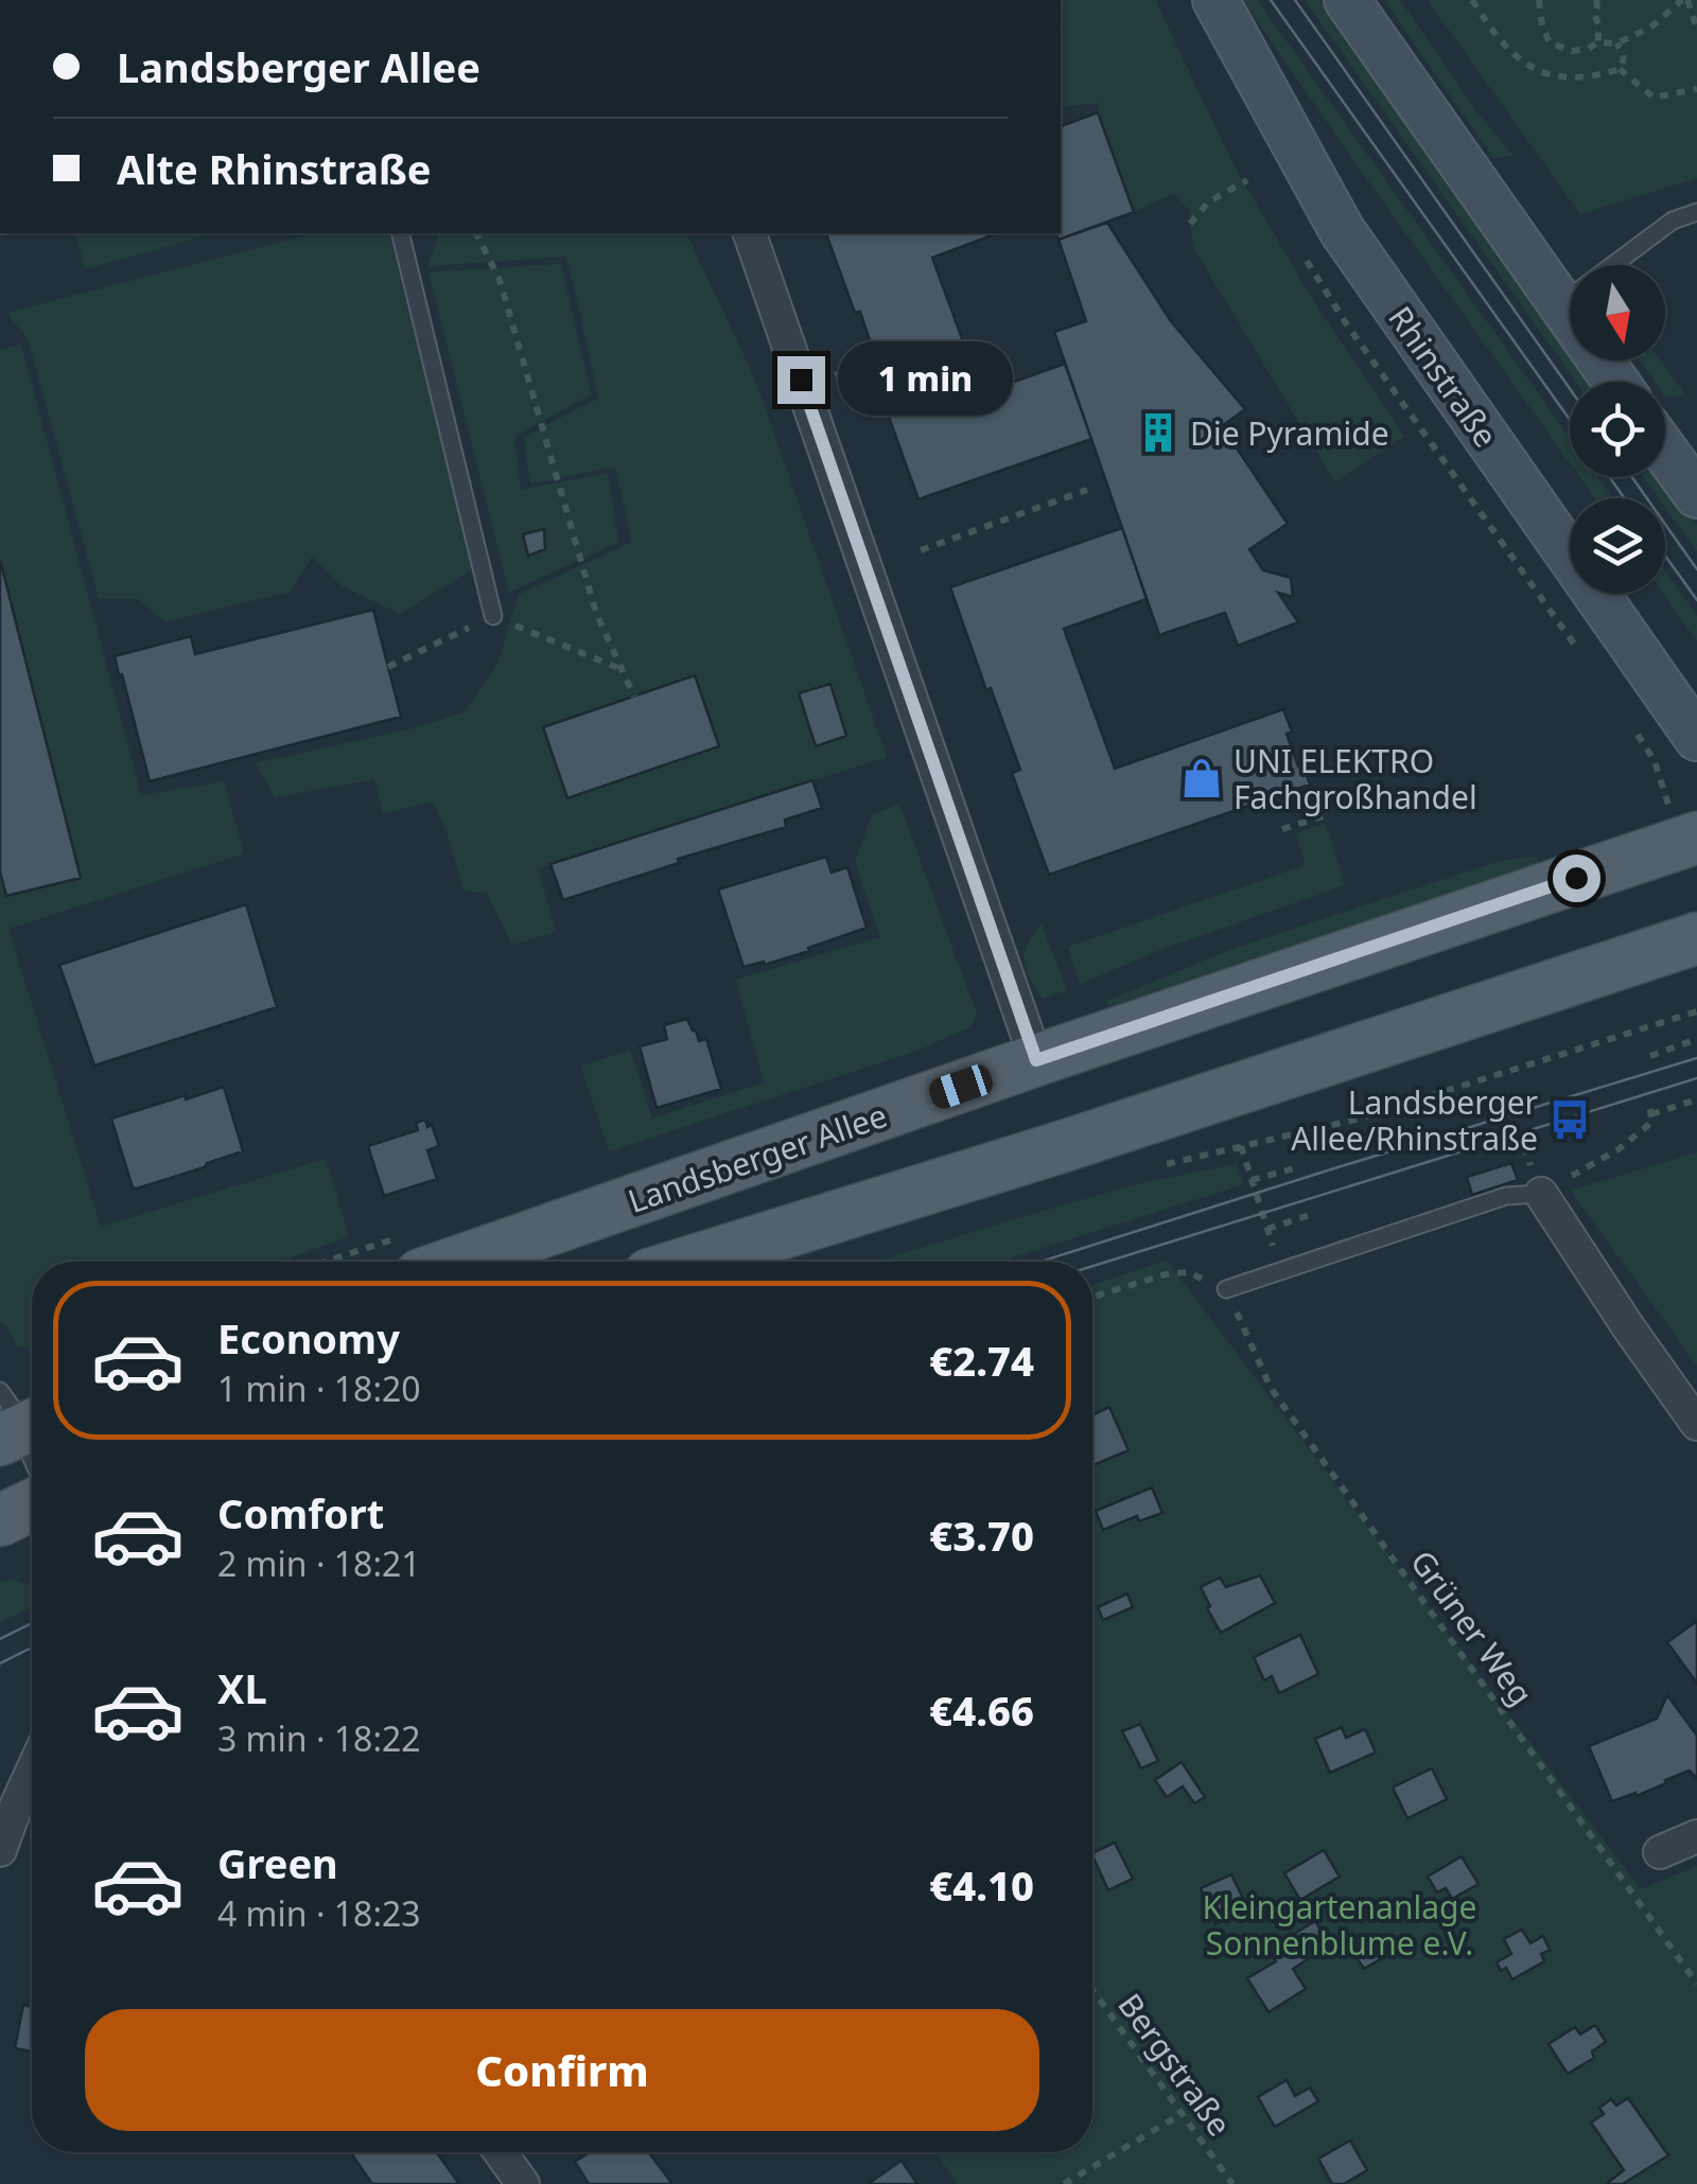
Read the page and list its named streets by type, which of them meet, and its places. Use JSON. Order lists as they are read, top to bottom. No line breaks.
{"streets":{"main road":["Rhinstraße","Landsberger Allee"],"path":["Grüner Weg","Bergstraße"]},"parks":["Kleingartenanlage Sonnenblume e.V."],"places":{"building":["Die Pyramide"],"shop":["UNI ELEKTRO Fachgroßhandel"],"bus stop":["Landsberger Allee/Rhinstraße"]},"north":"bottom","page":{"banner":["Landsberger Allee","Alte Rhinstraße"],"bubble":"1 min","list":[{"name":"Economy","note":"1 min · 18:20","value":"€2.74"},{"name":"Comfort","note":"2 min · 18:21","value":"€3.70"},{"name":"XL","note":"3 min · 18:22","value":"€4.66"},{"name":"Green","note":"4 min · 18:23","value":"€4.10"}],"buttons":"Confirm"}}
